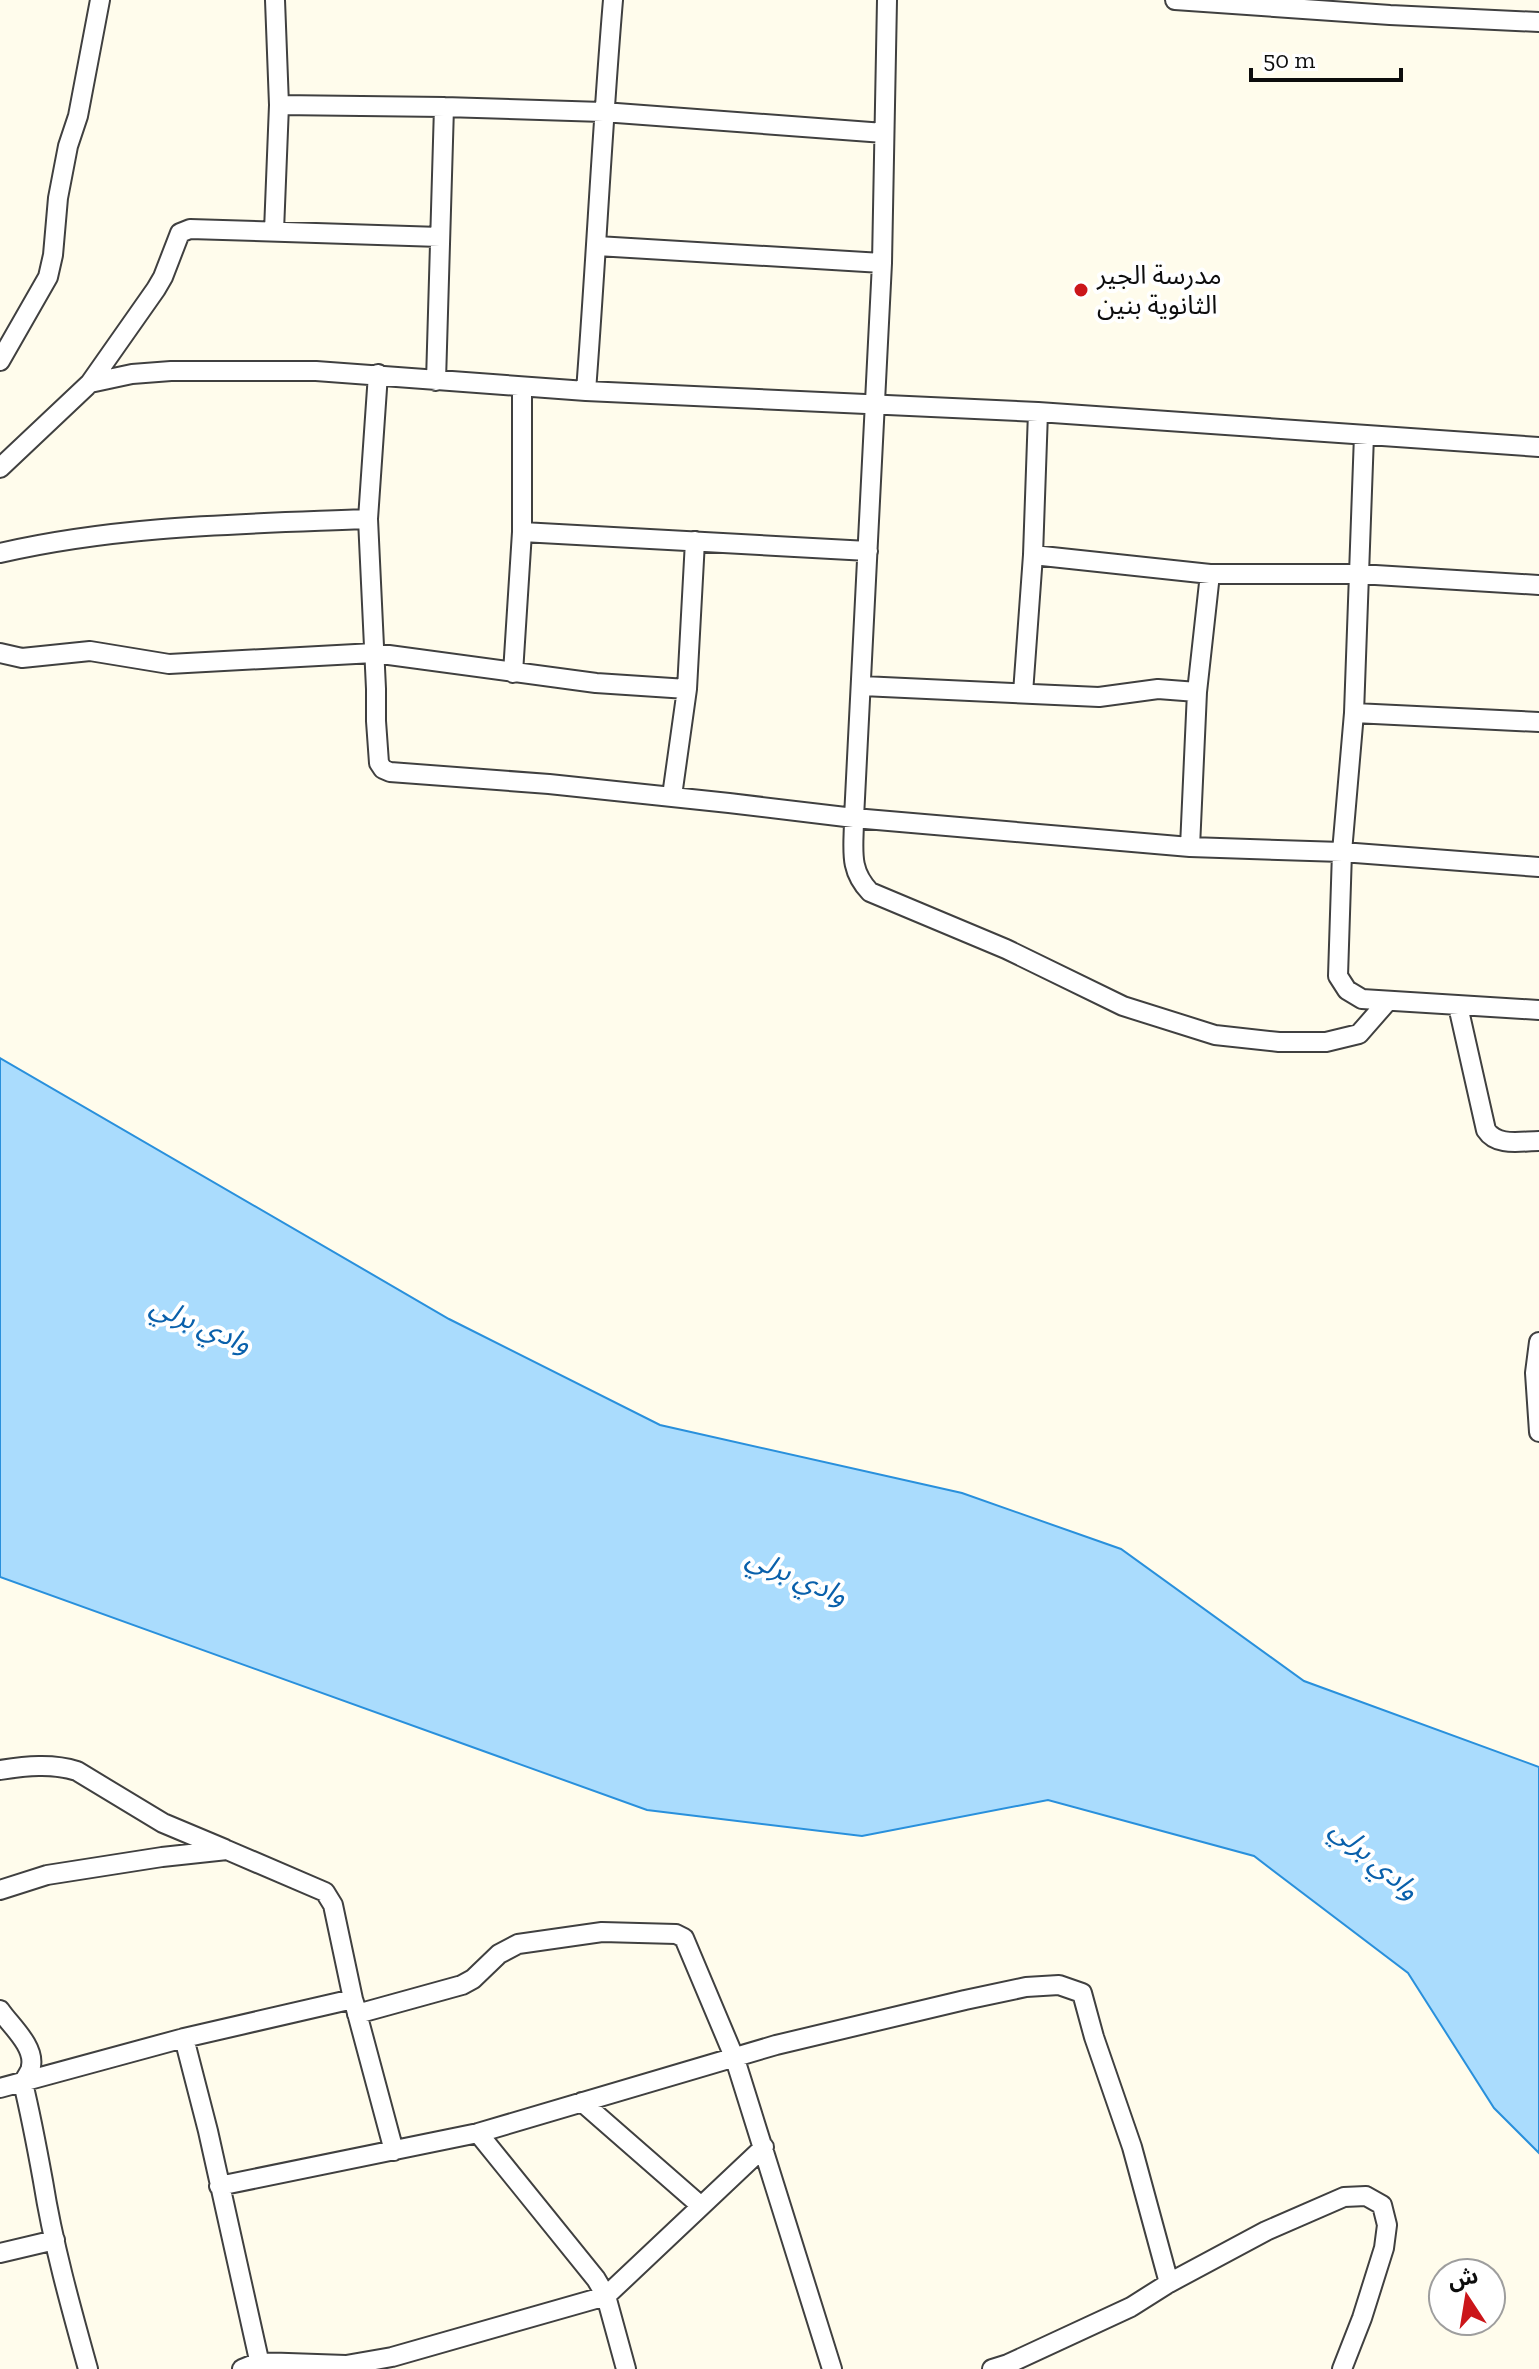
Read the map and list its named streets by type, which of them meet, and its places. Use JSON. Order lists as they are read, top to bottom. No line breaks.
{"water":["وادي برلي"],"places":["مدرسة الجير الثانوية بنين"],"scale_bar":"50 m","north":"top"}
